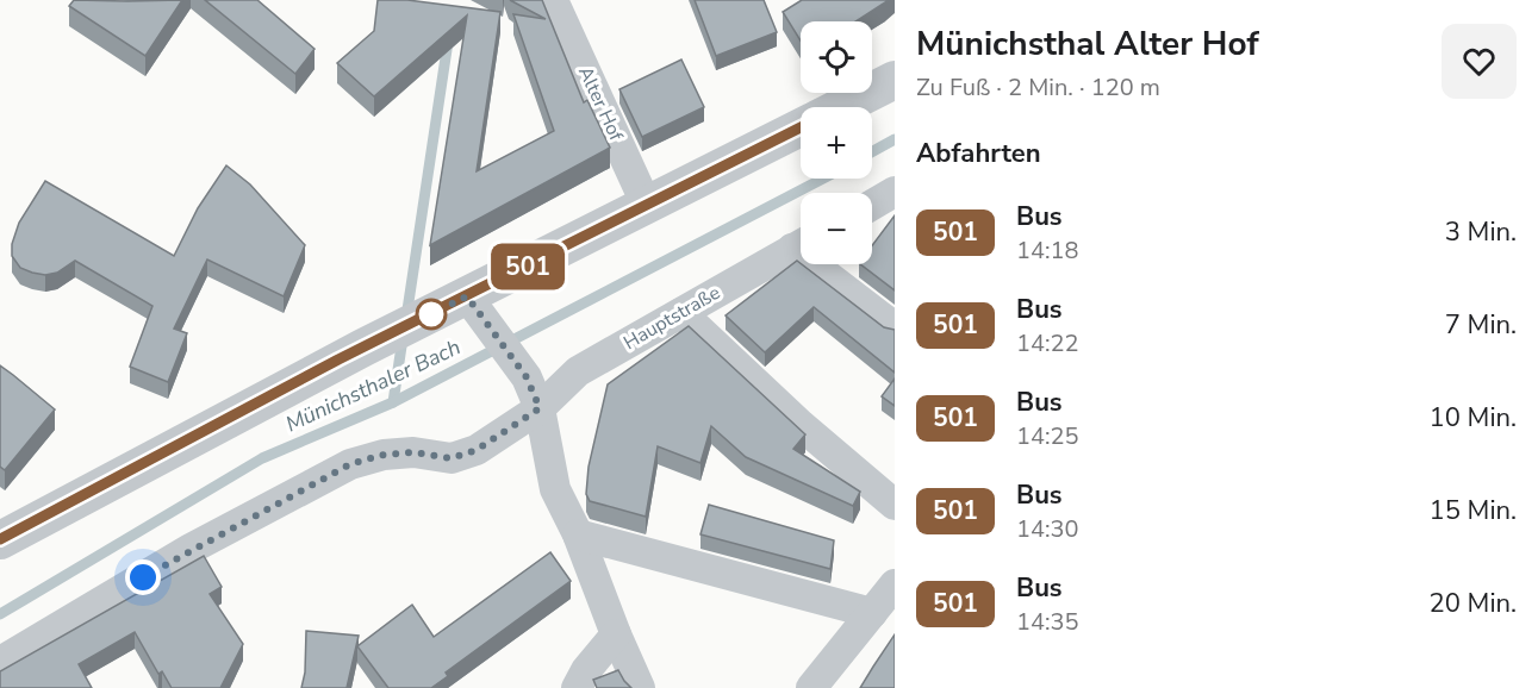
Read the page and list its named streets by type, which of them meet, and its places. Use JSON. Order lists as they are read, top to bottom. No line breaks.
{"streets":{"street":["Alter Hof","Hauptstraße"]},"water":["Münichsthaler Bach"],"lines":["bus line 501"],"page":{"on_map":"501","heading":[["Münichsthal Alter Hof","Zu Fuß · 2 Min. · 120 m"],"Abfahrten"],"map_buttons":["+","−"],"list":[{"mark":"501","name":"Bus","note":"14:18","value":"3 Min."},{"mark":"501","name":"Bus","note":"14:22","value":"7 Min."},{"mark":"501","name":"Bus","note":"14:25","value":"10 Min."},{"mark":"501","name":"Bus","note":"14:30","value":"15 Min."},{"mark":"501","name":"Bus","note":"14:35","value":"20 Min."}]}}
